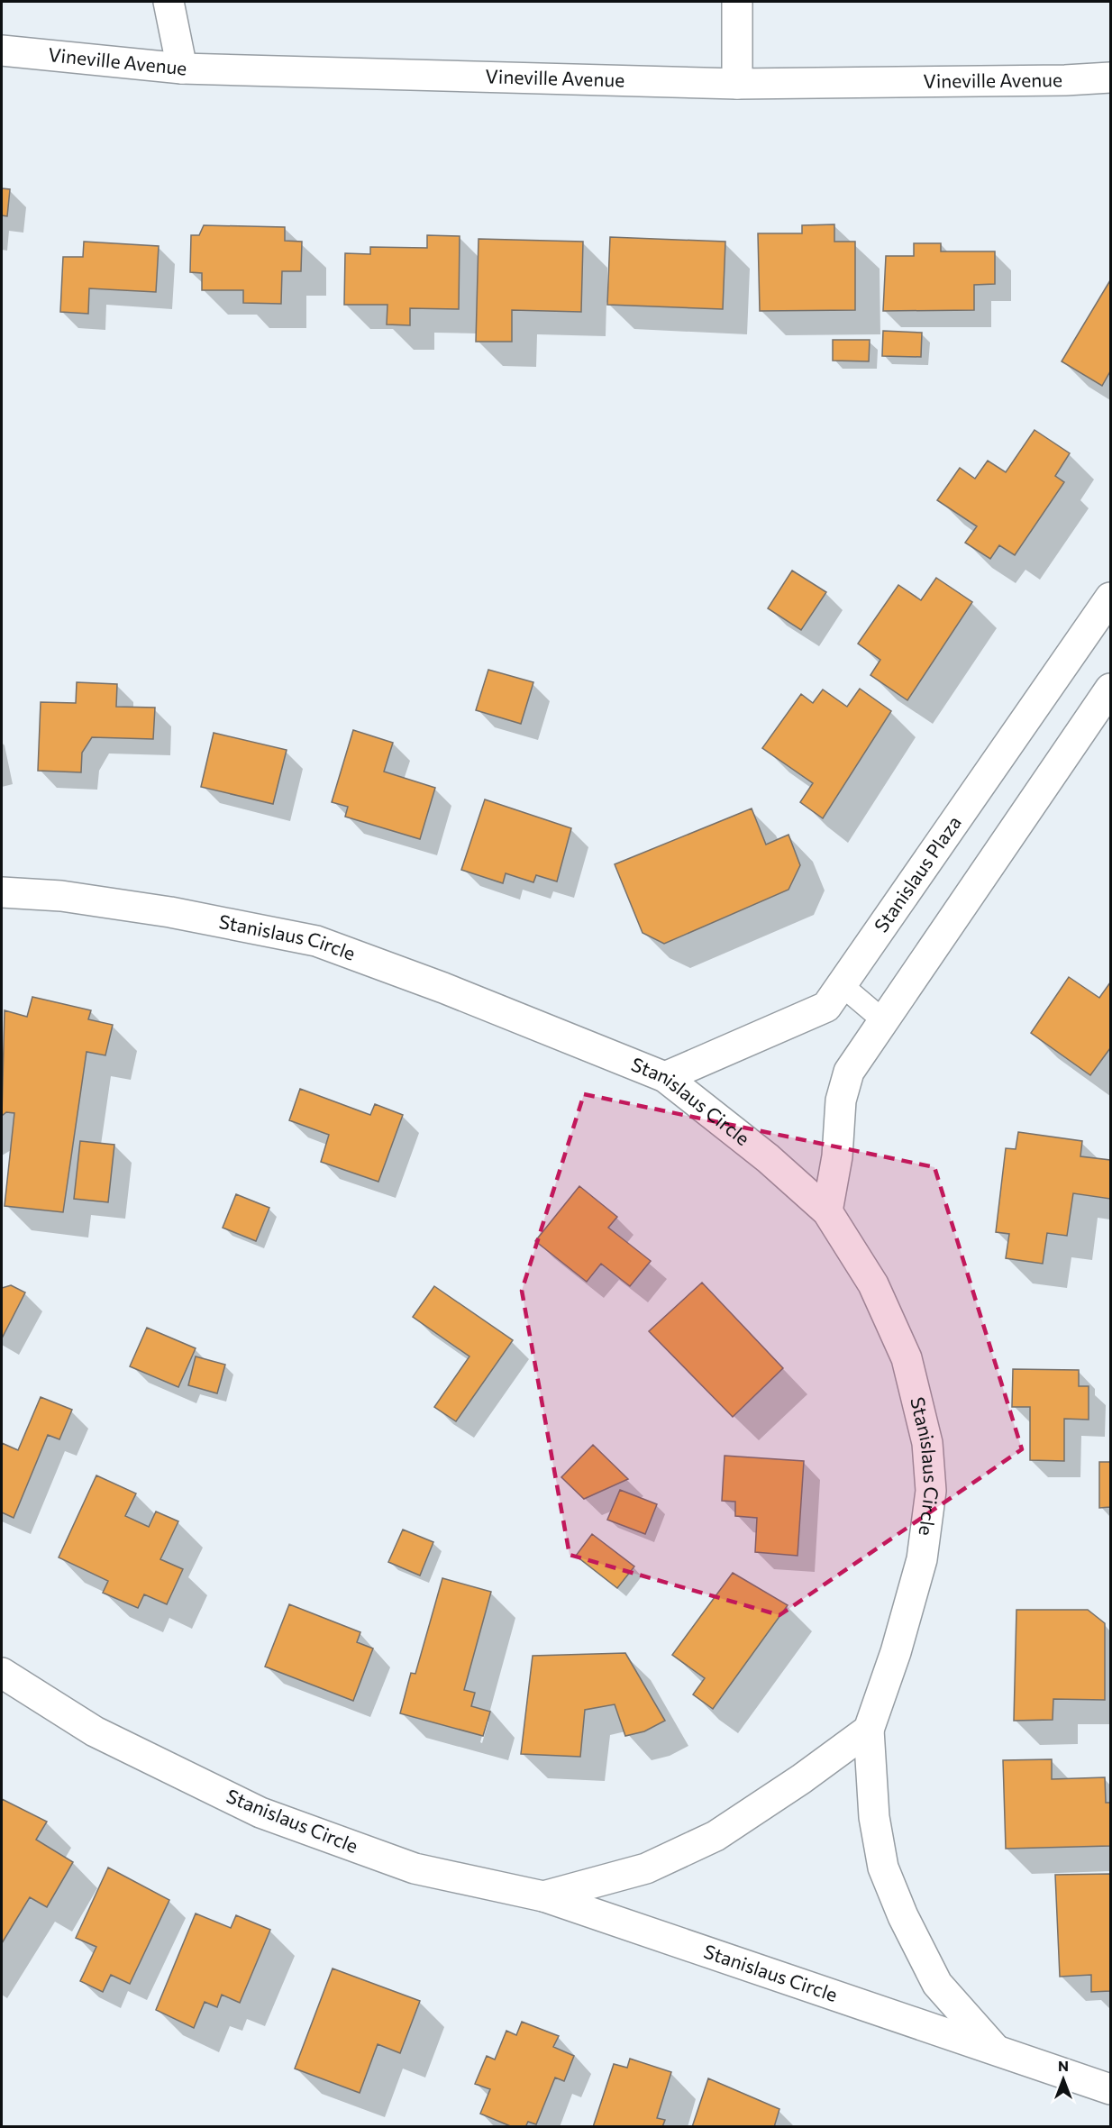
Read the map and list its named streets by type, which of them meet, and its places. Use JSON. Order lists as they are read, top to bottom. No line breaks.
{"streets":{"street":["Vineville Avenue","Stanislaus Plaza","Stanislaus Circle"]},"crossings":[["Stanislaus Plaza","Stanislaus Circle"]],"north":"top"}
